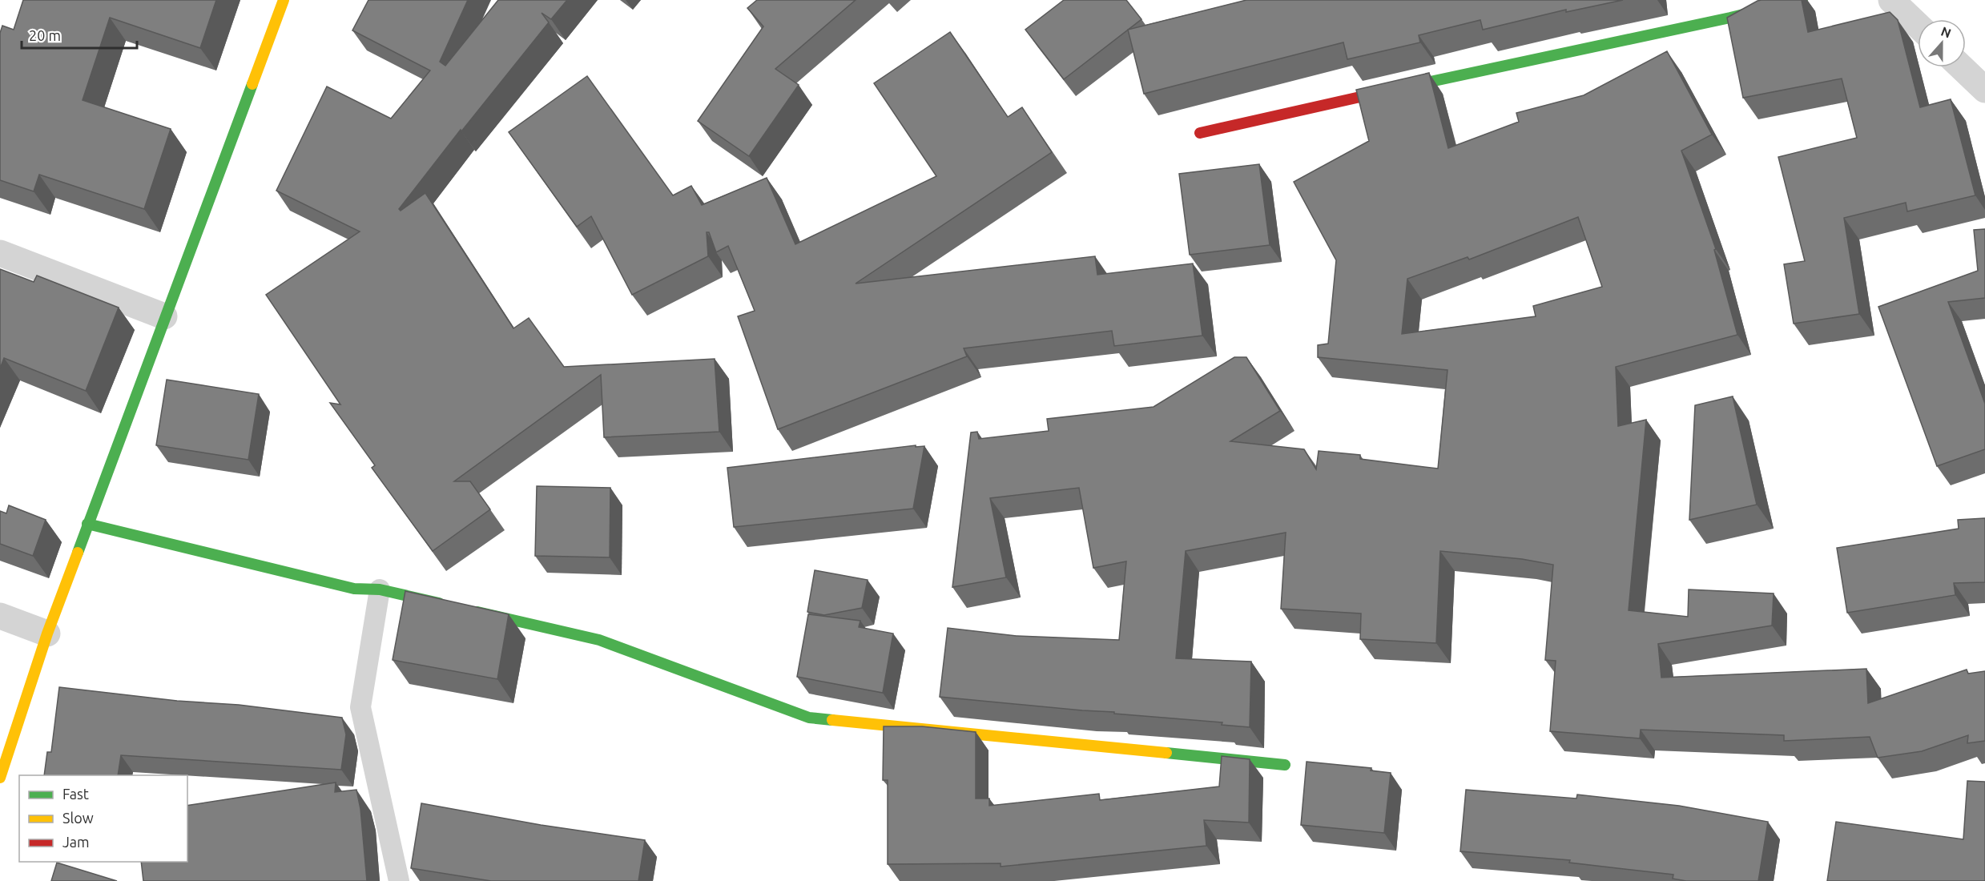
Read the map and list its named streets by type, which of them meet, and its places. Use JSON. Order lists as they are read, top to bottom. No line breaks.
{"legend":["Fast","Slow","Jam"],"scale_bar":"20 m","north":"top"}
